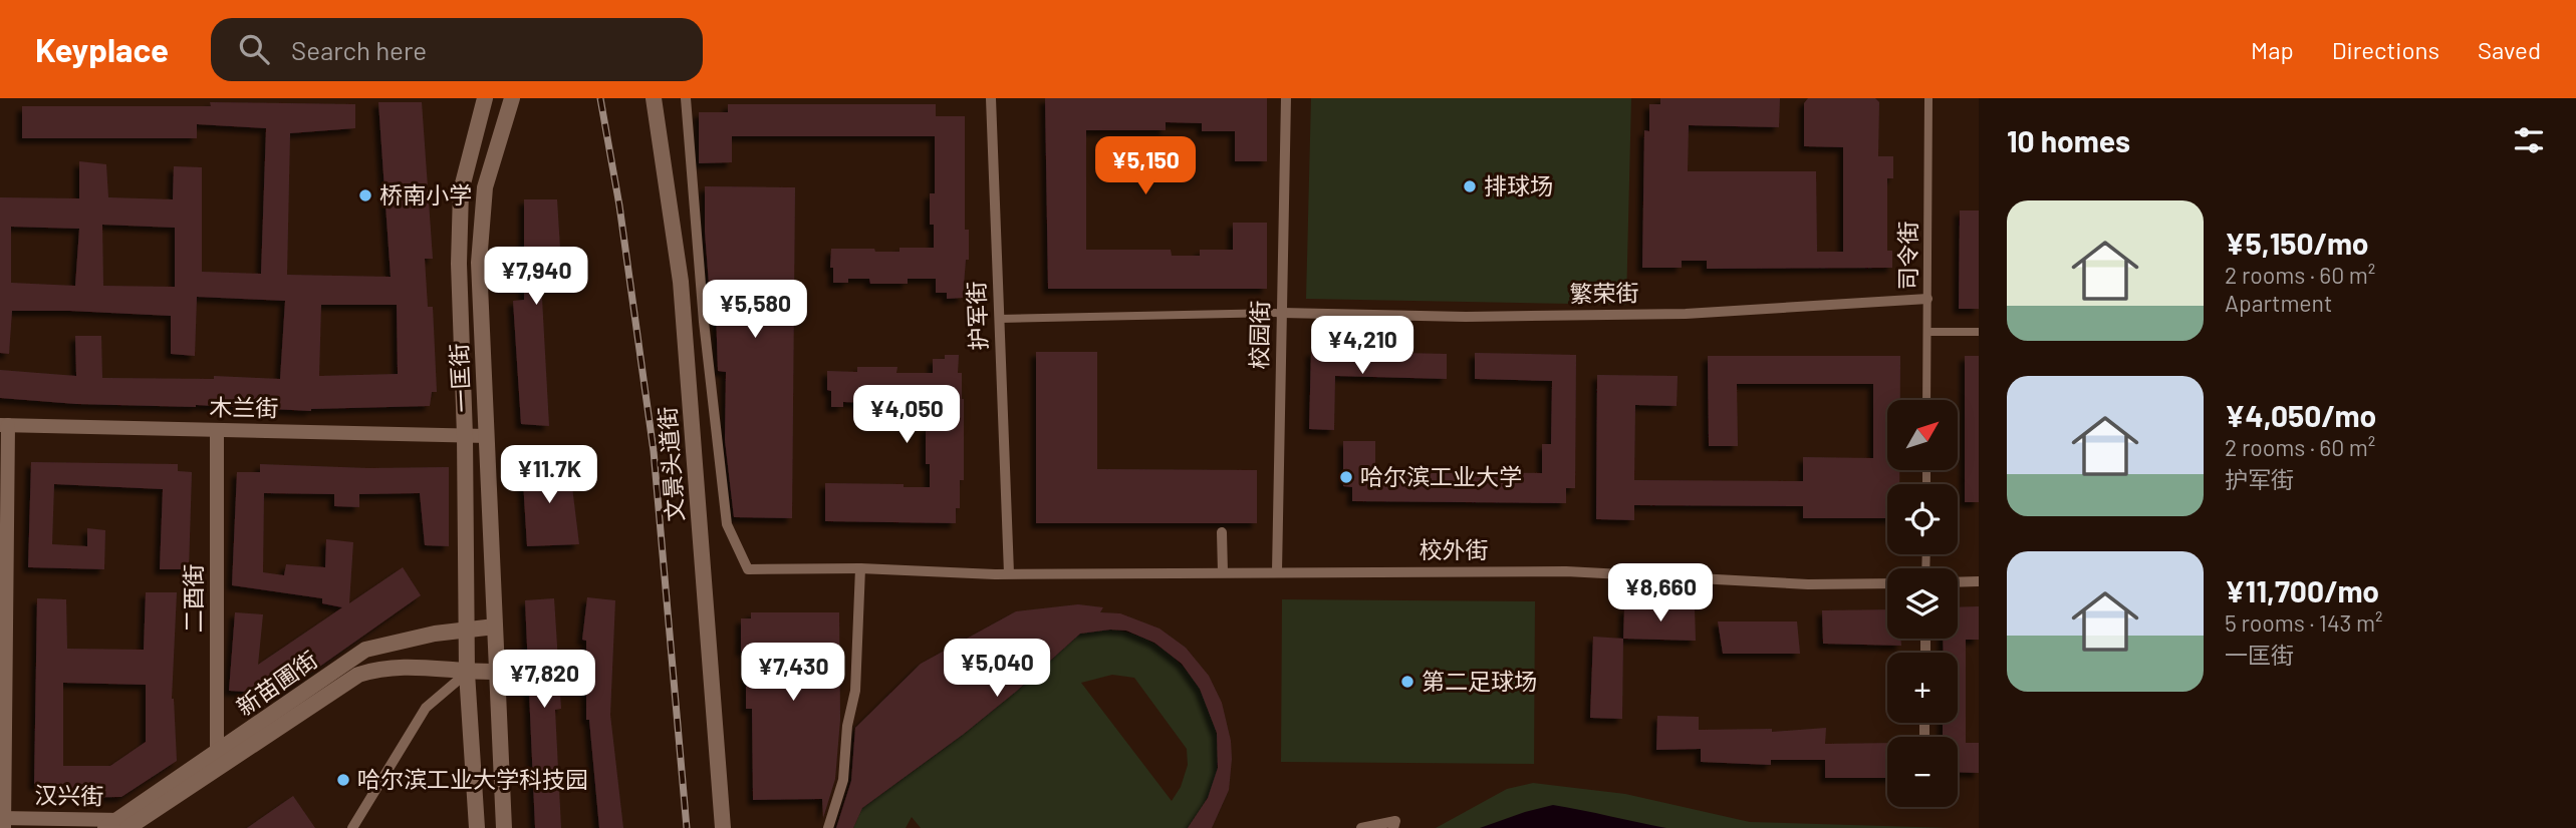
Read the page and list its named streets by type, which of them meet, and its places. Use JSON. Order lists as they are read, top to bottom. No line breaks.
{"streets":{"main road":["一匡街","文景头道街","新苗圃街"],"street":["司令街","繁荣街","护军街","校园街","木兰街","校外街","二酉街","汉兴街"]},"crossings":[["司令街","繁荣街"],["繁荣街","校园街"],["护军街","校外街"],["校园街","校外街"],["一匡街","木兰街"],["一匡街","新苗圃街"],["木兰街","二酉街"],["二酉街","新苗圃街"],["新苗圃街","汉兴街"]],"places":["排球场","桥南小学","哈尔滨工业大学","第二足球场","哈尔滨工业大学科技园"],"north":"top right","page":{"header":"Keyplace","search":"Search here","nav":["Map","Directions","Saved"],"heading":"10 homes","price":["¥5,150","¥7,940","¥5,580","¥4,210","¥4,050","¥11.7K","¥8,660","¥5,040","¥7,430","¥7,820"],"list":[{"name":"¥5,150/mo","note":"2 rooms · 60 m² · Apartment"},{"name":"¥4,050/mo","note":"2 rooms · 60 m² · 护军街"},{"name":"¥11,700/mo","note":"5 rooms · 143 m² · 一匡街"}],"map_buttons":["+","−"]}}
